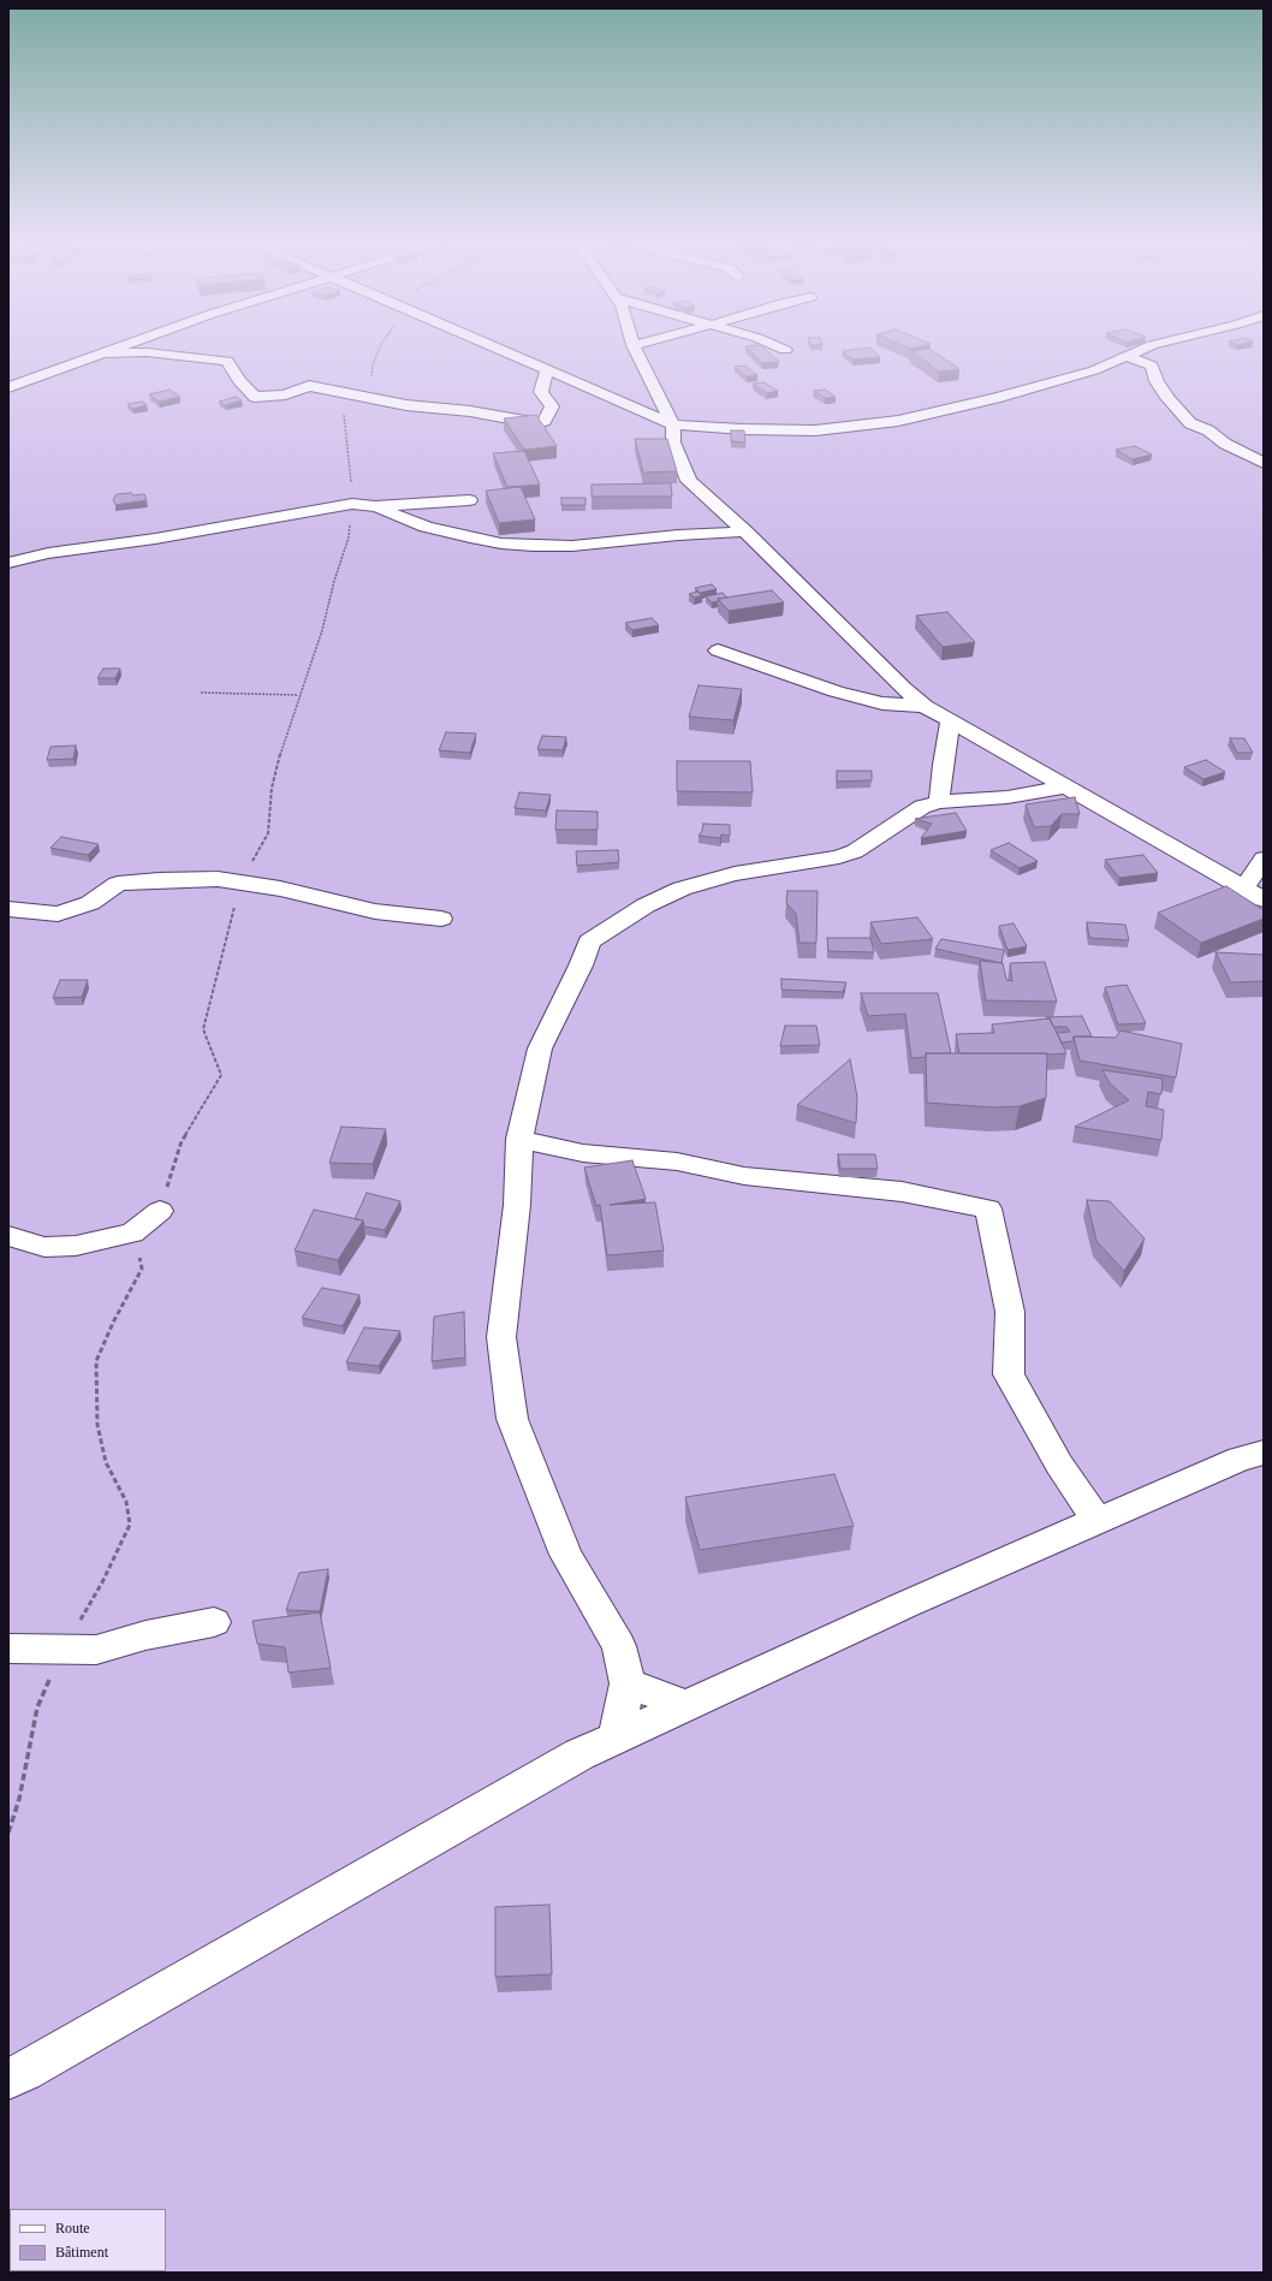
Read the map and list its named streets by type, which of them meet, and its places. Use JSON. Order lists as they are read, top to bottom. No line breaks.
{"legend":["Route","Bâtiment"]}
